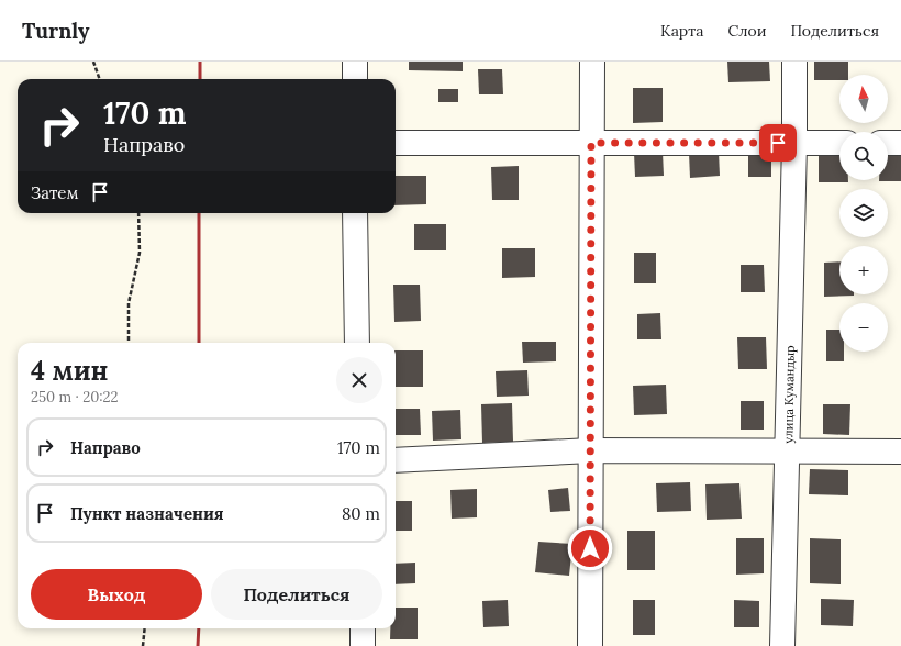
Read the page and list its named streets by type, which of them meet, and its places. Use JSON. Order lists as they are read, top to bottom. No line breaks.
{"streets":{"street":["улица Кумандыр"]},"north":"top","page":{"header":"Turnly","nav":["Карта","Слои","Поделиться"],"map_buttons":["+","−"],"turn":["170 m","Направо"],"then":"Затем","heading":["4 мин","250 m · 20:22"],"list":[{"name":"Направо","value":"170 m"},{"name":"Пункт назначения","value":"80 m"}],"buttons":["Выход","Поделиться"]}}
